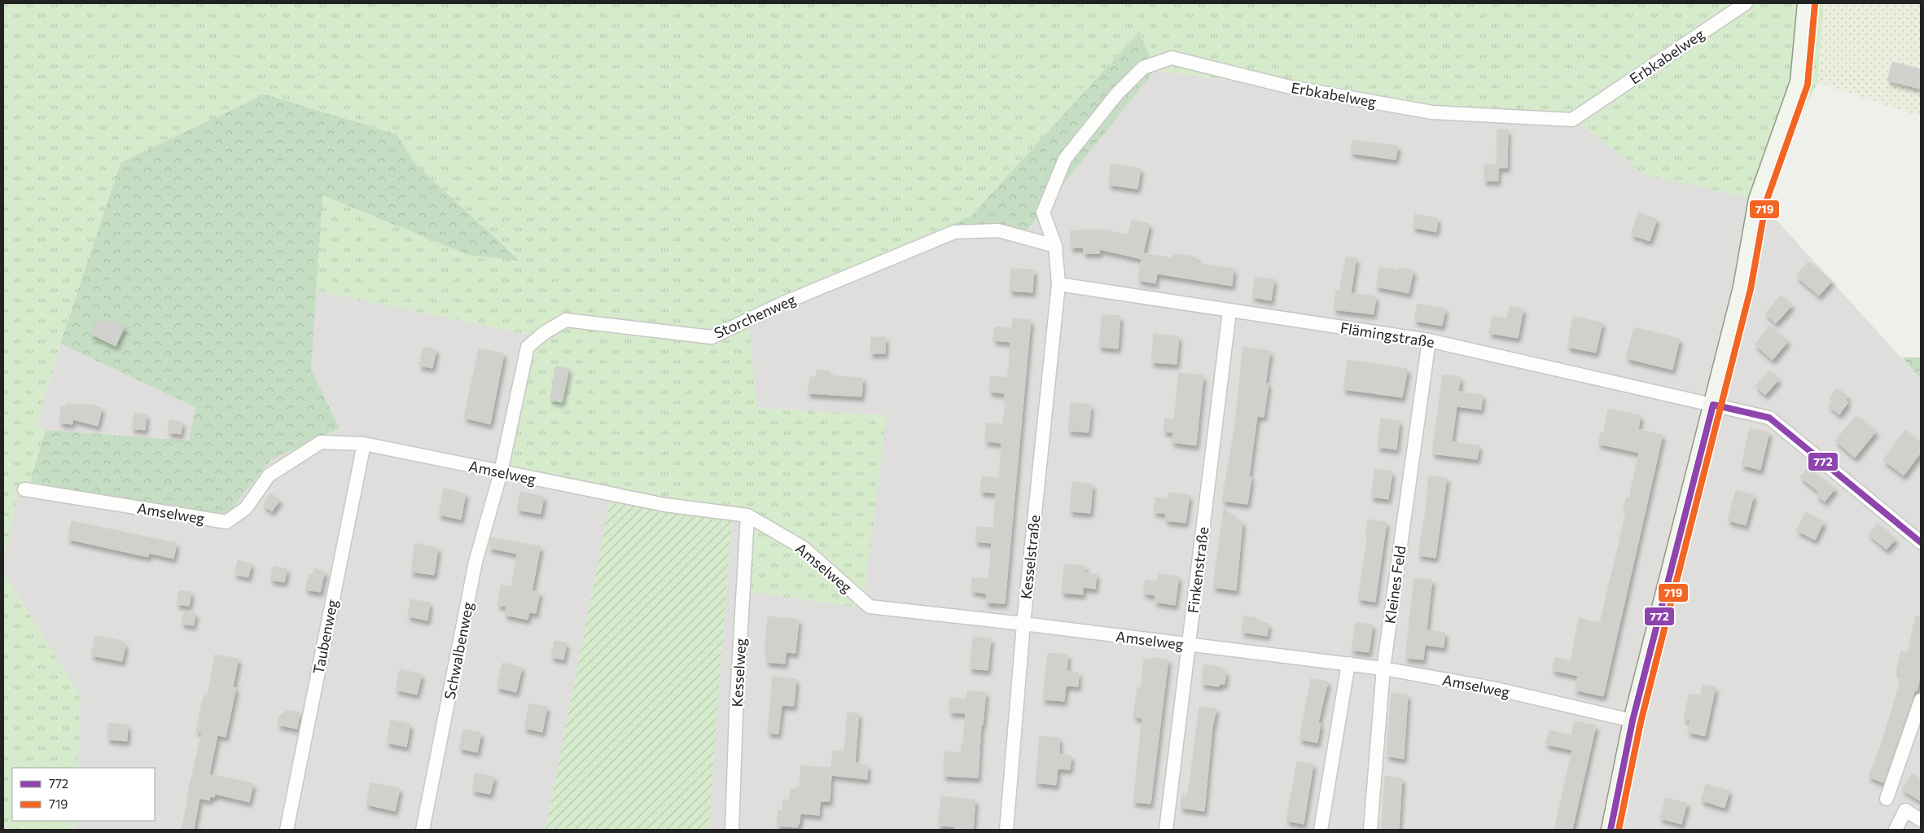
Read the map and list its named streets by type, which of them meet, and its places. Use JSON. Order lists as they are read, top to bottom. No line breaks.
{"streets":{"street":["Erbkabelweg","Storchenweg","Flämingstraße","Amselweg","Kesselstraße","Finkenstraße","Kleines Feld","Taubenweg","Schwalbenweg","Kesselweg"]},"crossings":[["Erbkabelweg","Storchenweg"],["Erbkabelweg","Flämingstraße"],["Erbkabelweg","Kesselstraße"],["Storchenweg","Amselweg"],["Storchenweg","Schwalbenweg"],["Flämingstraße","Kesselstraße"],["Flämingstraße","Finkenstraße"],["Flämingstraße","Kleines Feld"],["Amselweg","Kesselstraße"],["Amselweg","Finkenstraße"],["Amselweg","Kleines Feld"],["Amselweg","Taubenweg"],["Amselweg","Schwalbenweg"],["Amselweg","Kesselweg"]],"lines":["transit line 719","transit line 772"],"legend":["772","719"]}
